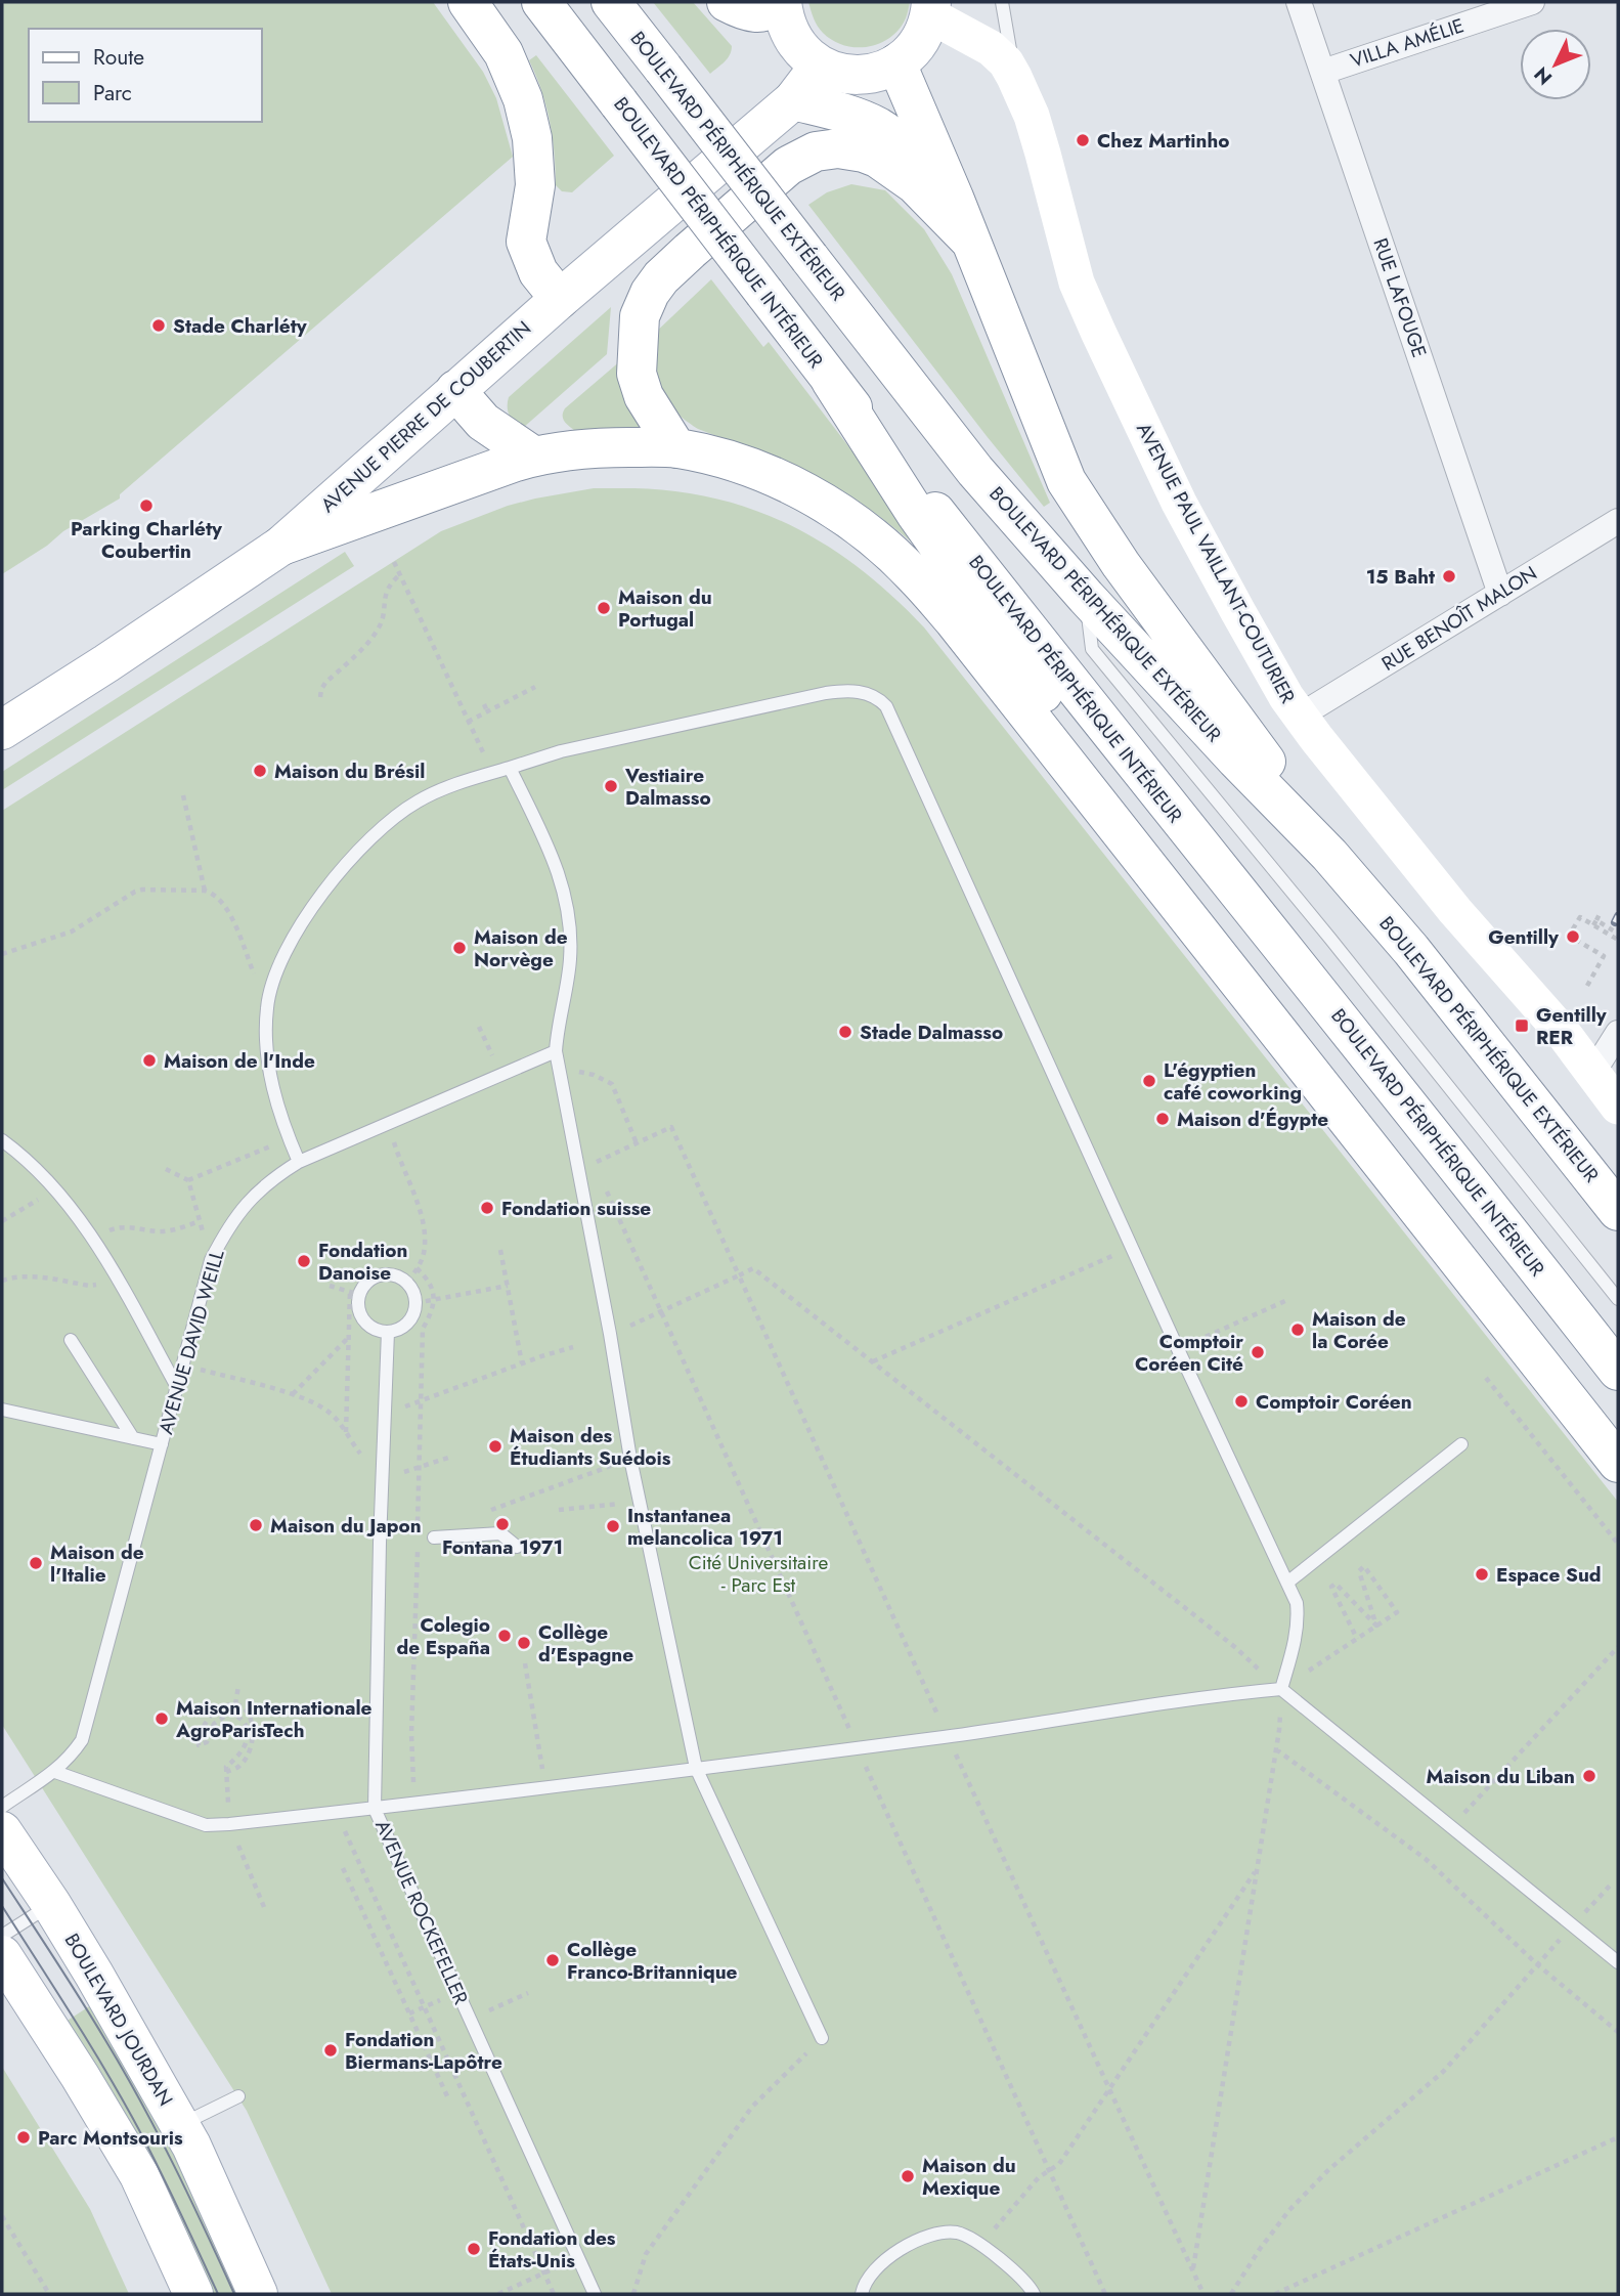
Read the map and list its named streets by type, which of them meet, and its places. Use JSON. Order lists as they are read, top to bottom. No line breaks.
{"streets":{"main road":["BOULEVARD PÉRIPHÉRIQUE EXTÉRIEUR","BOULEVARD PÉRIPHÉRIQUE INTÉRIEUR","AVENUE PIERRE DE COUBERTIN","AVENUE PAUL VAILLANT-COUTURIER","BOULEVARD JOURDAN"],"street":["VILLA AMÉLIE","RUE LAFOUGE","RUE BENOÎT MALON"],"lane":["AVENUE DAVID WEILL","AVENUE ROCKEFELLER"]},"crossings":[["VILLA AMÉLIE","RUE LAFOUGE"],["RUE LAFOUGE","RUE BENOÎT MALON"],["AVENUE PAUL VAILLANT-COUTURIER","RUE BENOÎT MALON"]],"parks":["Cité Universitaire - Parc Est"],"places":{"other":["Chez Martinho","Stade Charléty","Parking Charléty Coubertin","15 Baht","Maison du Portugal","Maison du Brésil","Vestiaire Dalmasso","Gentilly","Maison de Norvège","Stade Dalmasso","Maison de l'Inde","L'égyptien café coworking","Maison d'Égypte","Fondation suisse","Fondation Danoise","Maison de la Corée","Comptoir Coréen Cité","Comptoir Coréen","Maison des Étudiants Suédois","Fontana 1971","Maison du Japon","Instantanea melancolica 1971","Maison de l'Italie","Espace Sud","Colegio de España","Collège d'Espagne","Maison Internationale AgroParisTech","Maison du Liban","Collège Franco-Britannique","Fondation Biermans-Lapôtre","Parc Montsouris","Maison du Mexique","Fondation des États-Unis"],"transit":["Gentilly RER"]},"legend":["Route","Parc"],"north":"bottom left"}
